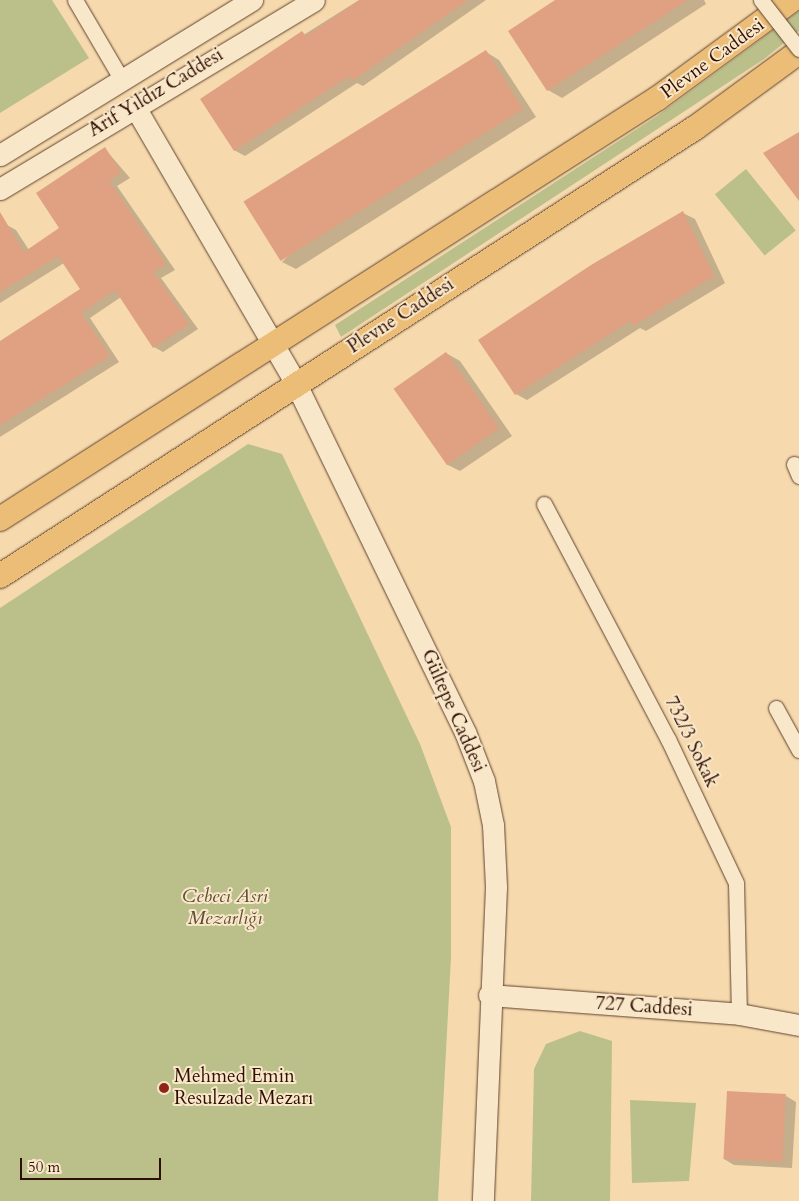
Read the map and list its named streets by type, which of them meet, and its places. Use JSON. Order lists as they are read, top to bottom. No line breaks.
{"streets":{"main road":["Plevne Caddesi","Arif Yıldız Caddesi","Gültepe Caddesi","727 Caddesi"],"street":["732/3 Sokak"]},"crossings":[["Plevne Caddesi","Gültepe Caddesi"],["Arif Yıldız Caddesi","Gültepe Caddesi"],["Gültepe Caddesi","727 Caddesi"],["732/3 Sokak","727 Caddesi"]],"parks":["Cebeci Asri Mezarlığı"],"places":["Mehmed Emin Resulzade Mezarı"],"scale_bar":"50 m"}
